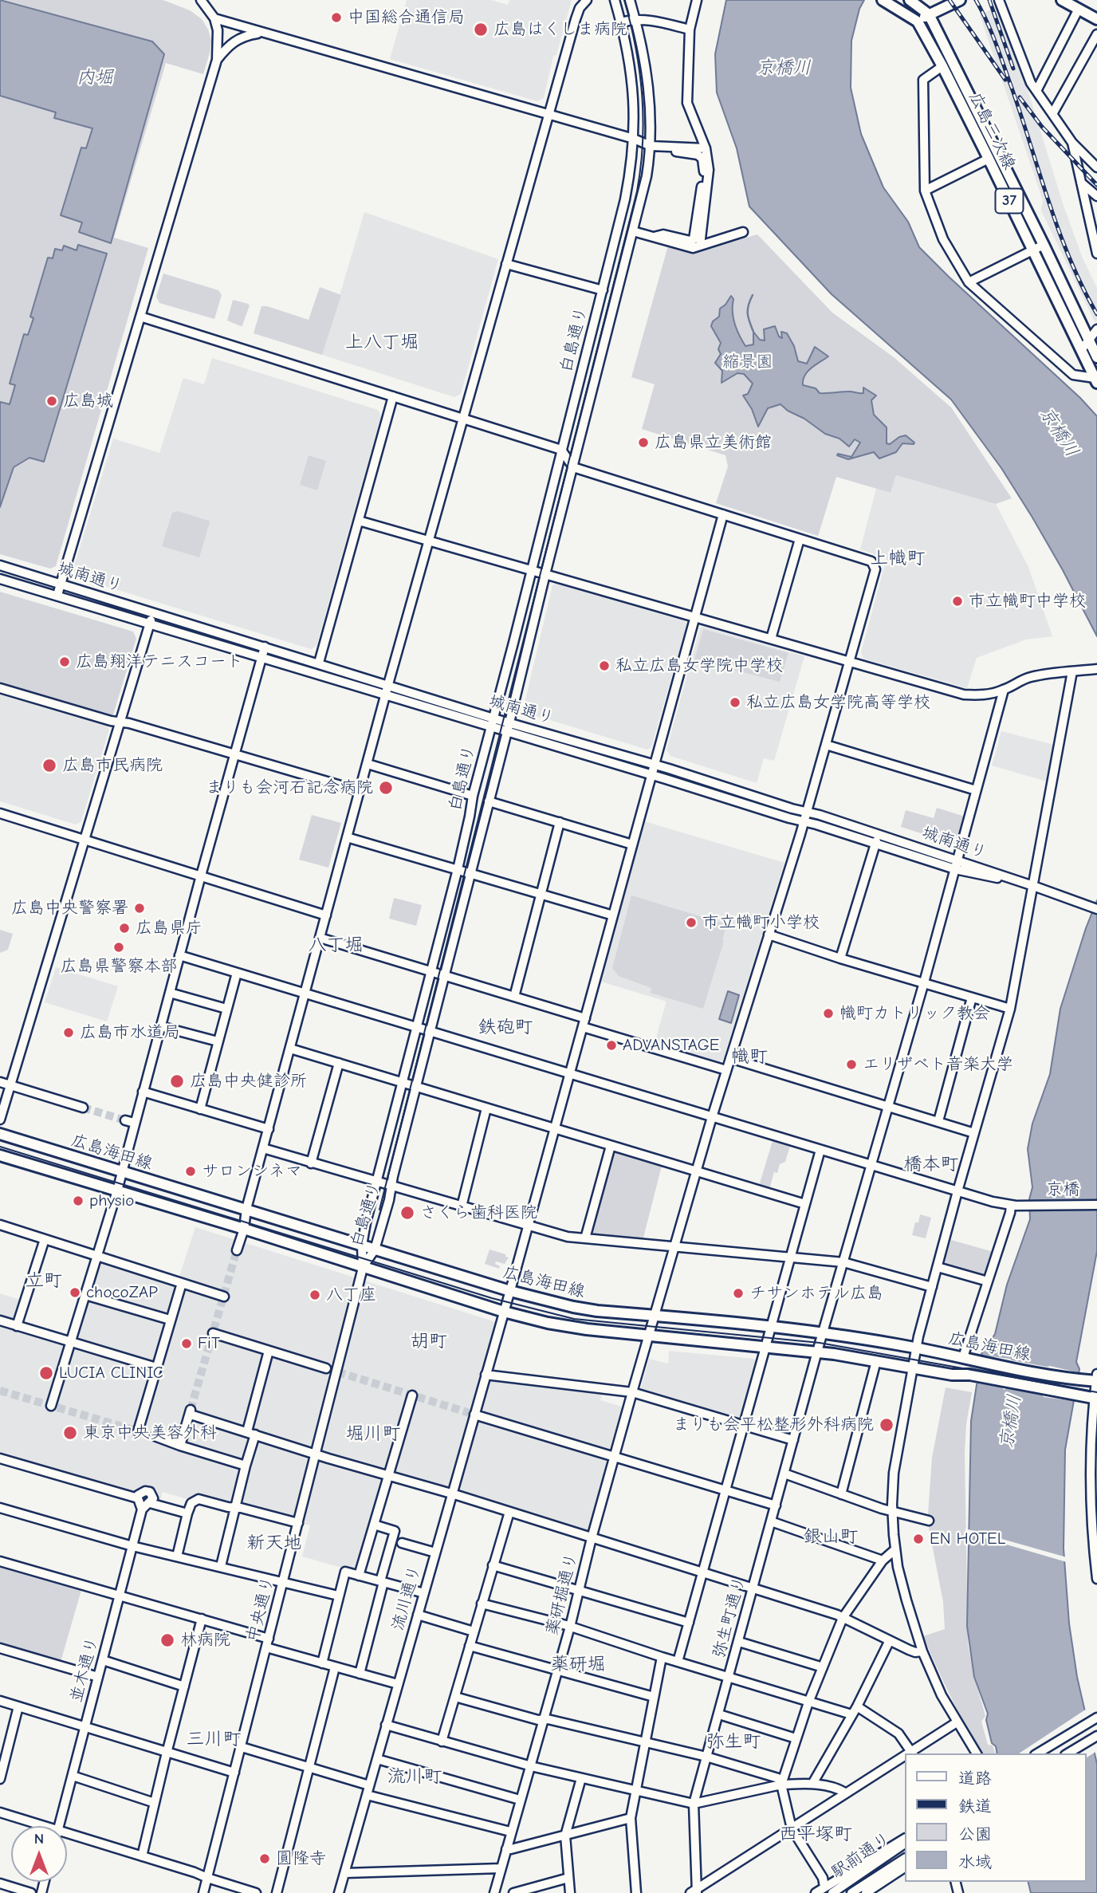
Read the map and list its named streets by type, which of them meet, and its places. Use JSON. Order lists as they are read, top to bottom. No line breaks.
{"streets":{"main road":["広島三次線","37","広島海田線"],"street":["白島通り","城南通り","京橋","薬研掘通り","流川通り","中央通り","弥生町通り","並木通り","駅前通り"]},"crossings":[["白島通り","城南通り"],["白島通り","広島海田線"],["白島通り","京橋"],["白島通り","薬研掘通り"],["白島通り","中央通り"],["城南通り","薬研掘通り"],["城南通り","流川通り"],["城南通り","弥生町通り"],["広島海田線","薬研掘通り"],["広島海田線","流川通り"],["広島海田線","中央通り"],["広島海田線","弥生町通り"],["京橋","薬研掘通り"],["京橋","流川通り"],["京橋","弥生町通り"],["薬研掘通り","流川通り"]],"districts":["上八丁堀","上幟町","八丁堀","鉄砲町","幟町","橋本町","立町","胡町","堀川町","銀山町","新天地","薬研堀","三川町","弥生町","流川町","西平塚町"],"water":["京橋川","内堀"],"parks":["縮景園"],"places":["中国総合通信局","広島はくしま病院","広島城","広島県立美術館","市立幟町中学校","広島翔洋テニスコート","私立広島女学院中学校","私立広島女学院高等学校","広島市民病院","まりも会河石記念病院","広島中央警察署","市立幟町小学校","広島県庁","広島県警察本部","幟町カトリック教会","広島市水道局","ADVANSTAGE","エリザベト音楽大学","広島中央健診所","サロンシネマ","physio","さくら歯科医院","chocoZAP","チサンホテル広島","八丁座","FiT","LUCIA CLINIC","まりも会平松整形外科病院","東京中央美容外科","EN HOTEL","林病院","圓隆寺"],"legend":["道路","鉄道","公園","水域"],"north":"top"}
